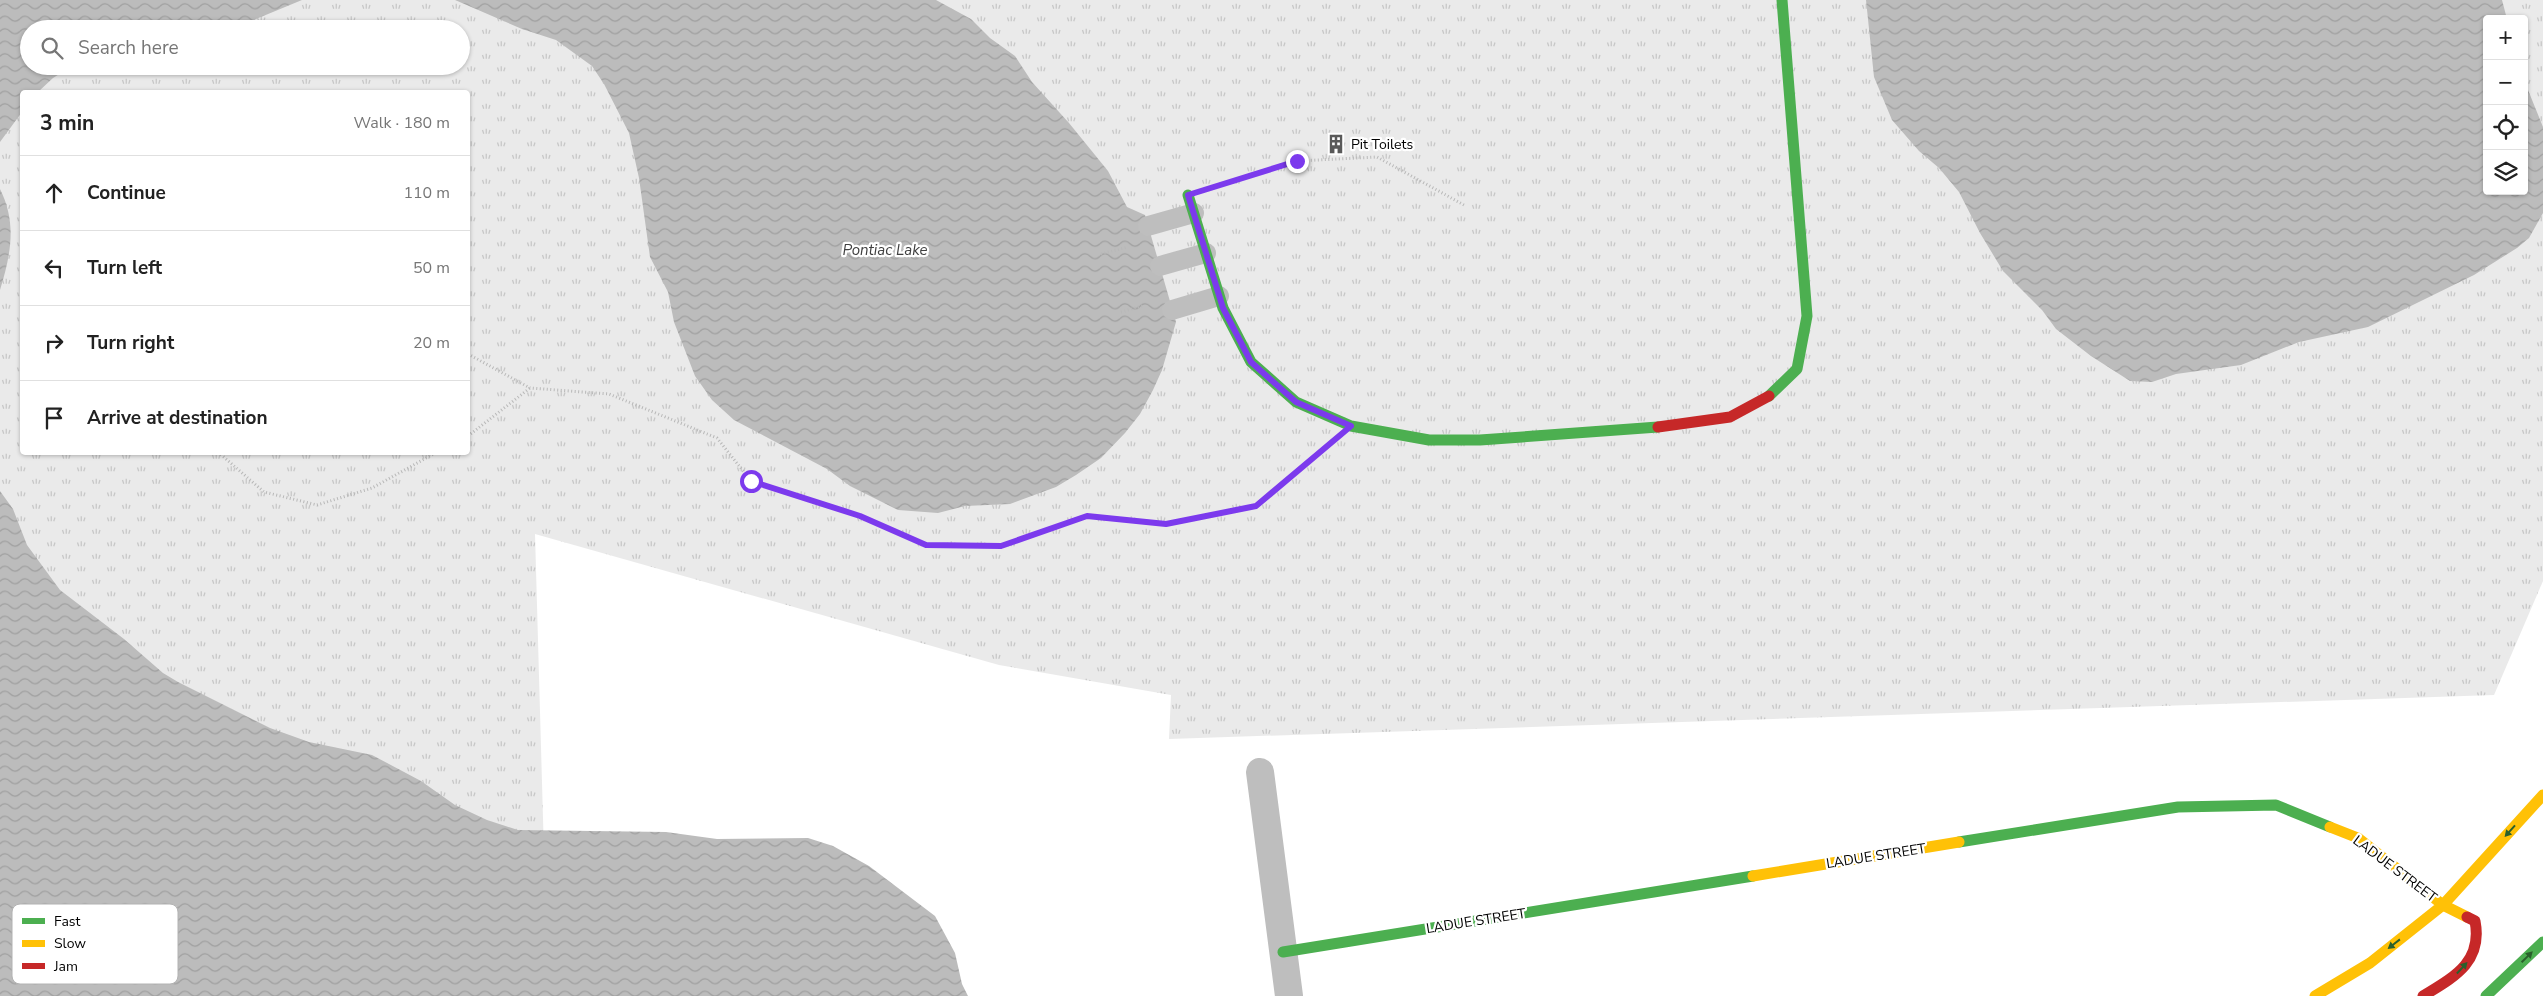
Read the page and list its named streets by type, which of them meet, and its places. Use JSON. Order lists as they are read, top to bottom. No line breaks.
{"streets":{"street":["LADUE STREET"]},"water":["Pontiac Lake"],"places":{"building":["Pit Toilets"]},"legend":["Fast","Slow","Jam"],"page":{"map_buttons":["+","−"],"search":"Search here","heading":["3 min","Walk · 180 m"],"list":[["Continue","110 m"],["Turn left","50 m"],["Turn right","20 m"],"Arrive at destination"]}}
